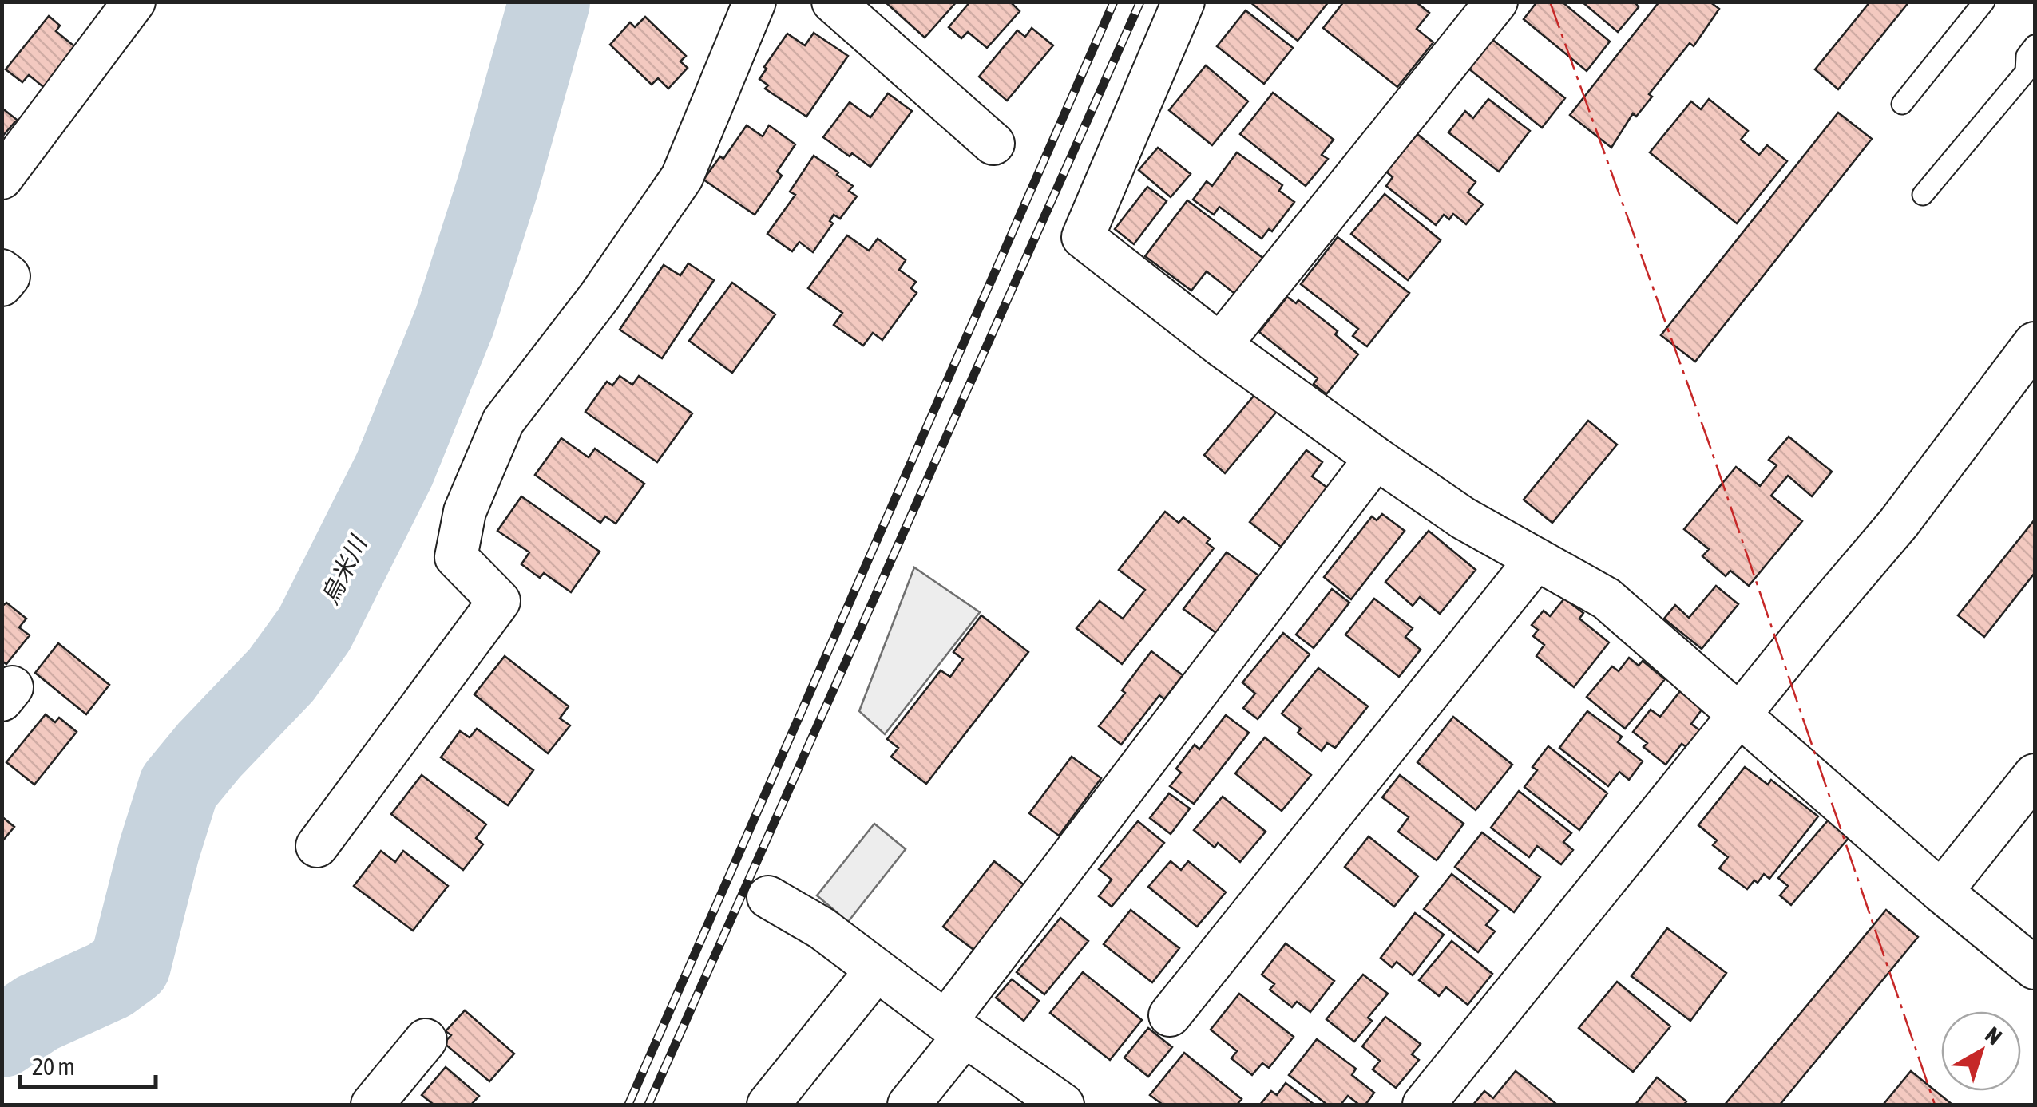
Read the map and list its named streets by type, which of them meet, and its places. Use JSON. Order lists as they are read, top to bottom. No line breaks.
{"water":["烏米川"],"scale_bar":"20 m","north":"top right"}
